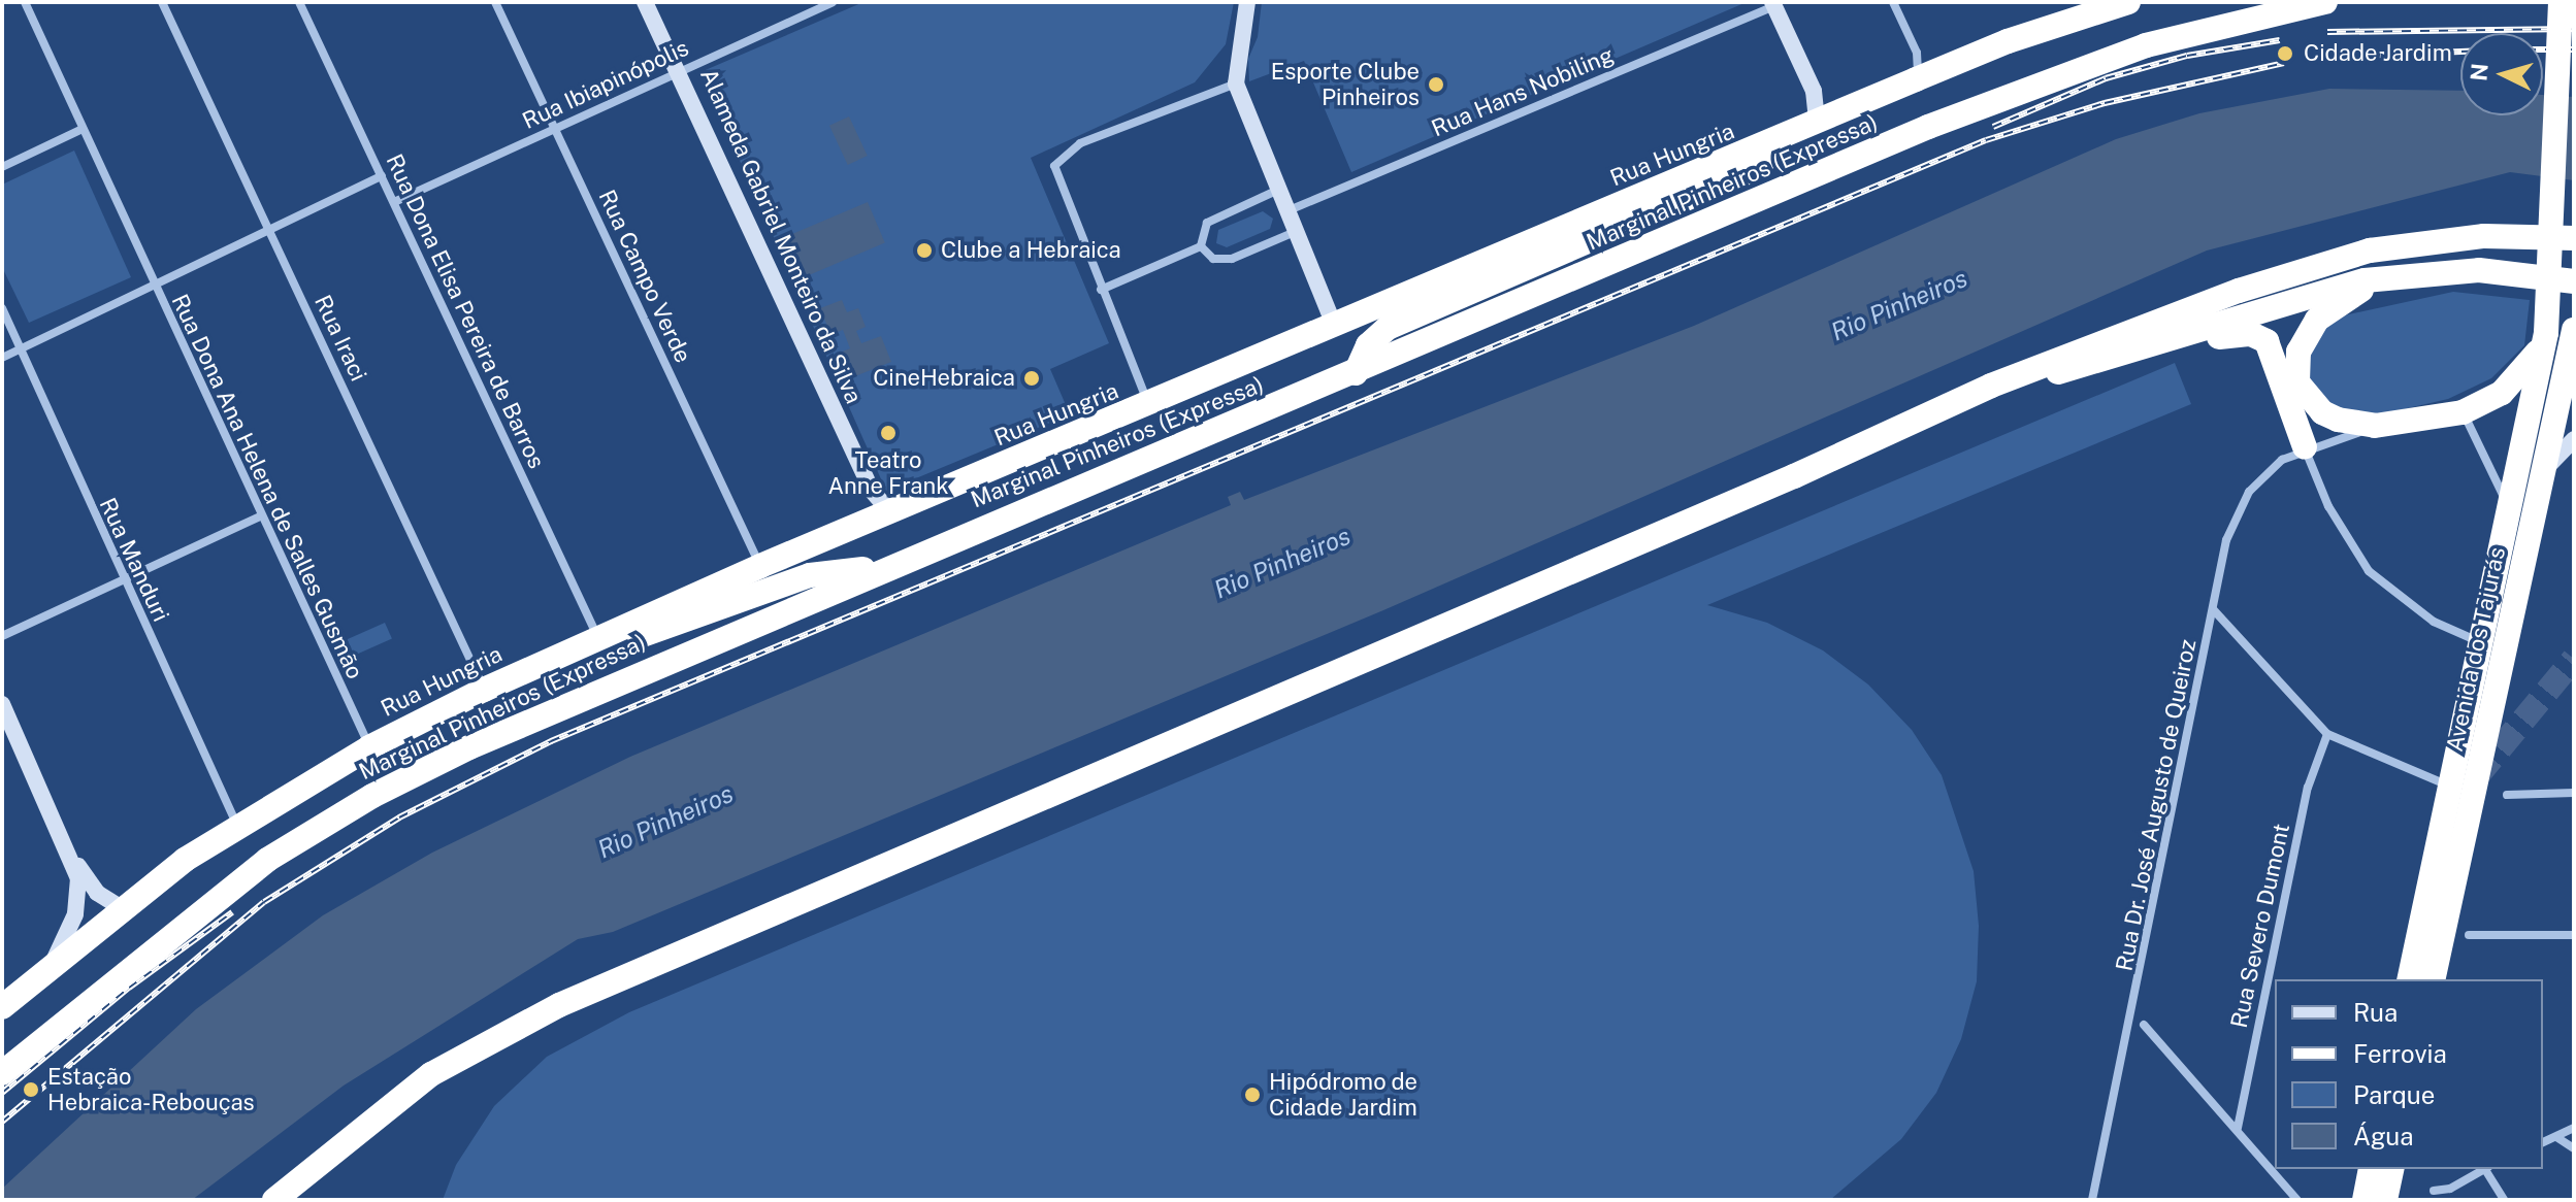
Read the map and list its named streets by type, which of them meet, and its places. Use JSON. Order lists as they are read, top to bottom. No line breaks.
{"streets":{"highway":["Rua Hungria","Marginal Pinheiros (Expressa)","Avenida dos Tajurás"],"street":["Rua Ibiapinópolis","Rua Hans Nobiling","Alameda Gabriel Monteiro da Silva","Rua Campo Verde","Rua Dona Elisa Pereira de Barros","Rua Iraci","Rua Dona Ana Helena de Salles Gusmão","Rua Manduri","Rua Dr. José Augusto de Queiroz","Rua Severo Dumont"]},"crossings":[["Rua Ibiapinópolis","Alameda Gabriel Monteiro da Silva"],["Rua Ibiapinópolis","Rua Campo Verde"],["Rua Ibiapinópolis","Rua Dona Elisa Pereira de Barros"],["Rua Hungria","Alameda Gabriel Monteiro da Silva"],["Rua Hungria","Rua Campo Verde"],["Rua Hungria","Rua Dona Elisa Pereira de Barros"],["Rua Hungria","Rua Iraci"],["Rua Hungria","Rua Dona Ana Helena de Salles Gusmão"],["Rua Hungria","Rua Manduri"]],"water":["Rio Pinheiros"],"places":["Cidade Jardim","Esporte Clube Pinheiros","Clube a Hebraica","CineHebraica","Teatro Anne Frank","Estação Hebraica-Rebouças","Hipódromo de Cidade Jardim"],"legend":["Rua","Ferrovia","Parque","Água"],"north":"left"}
